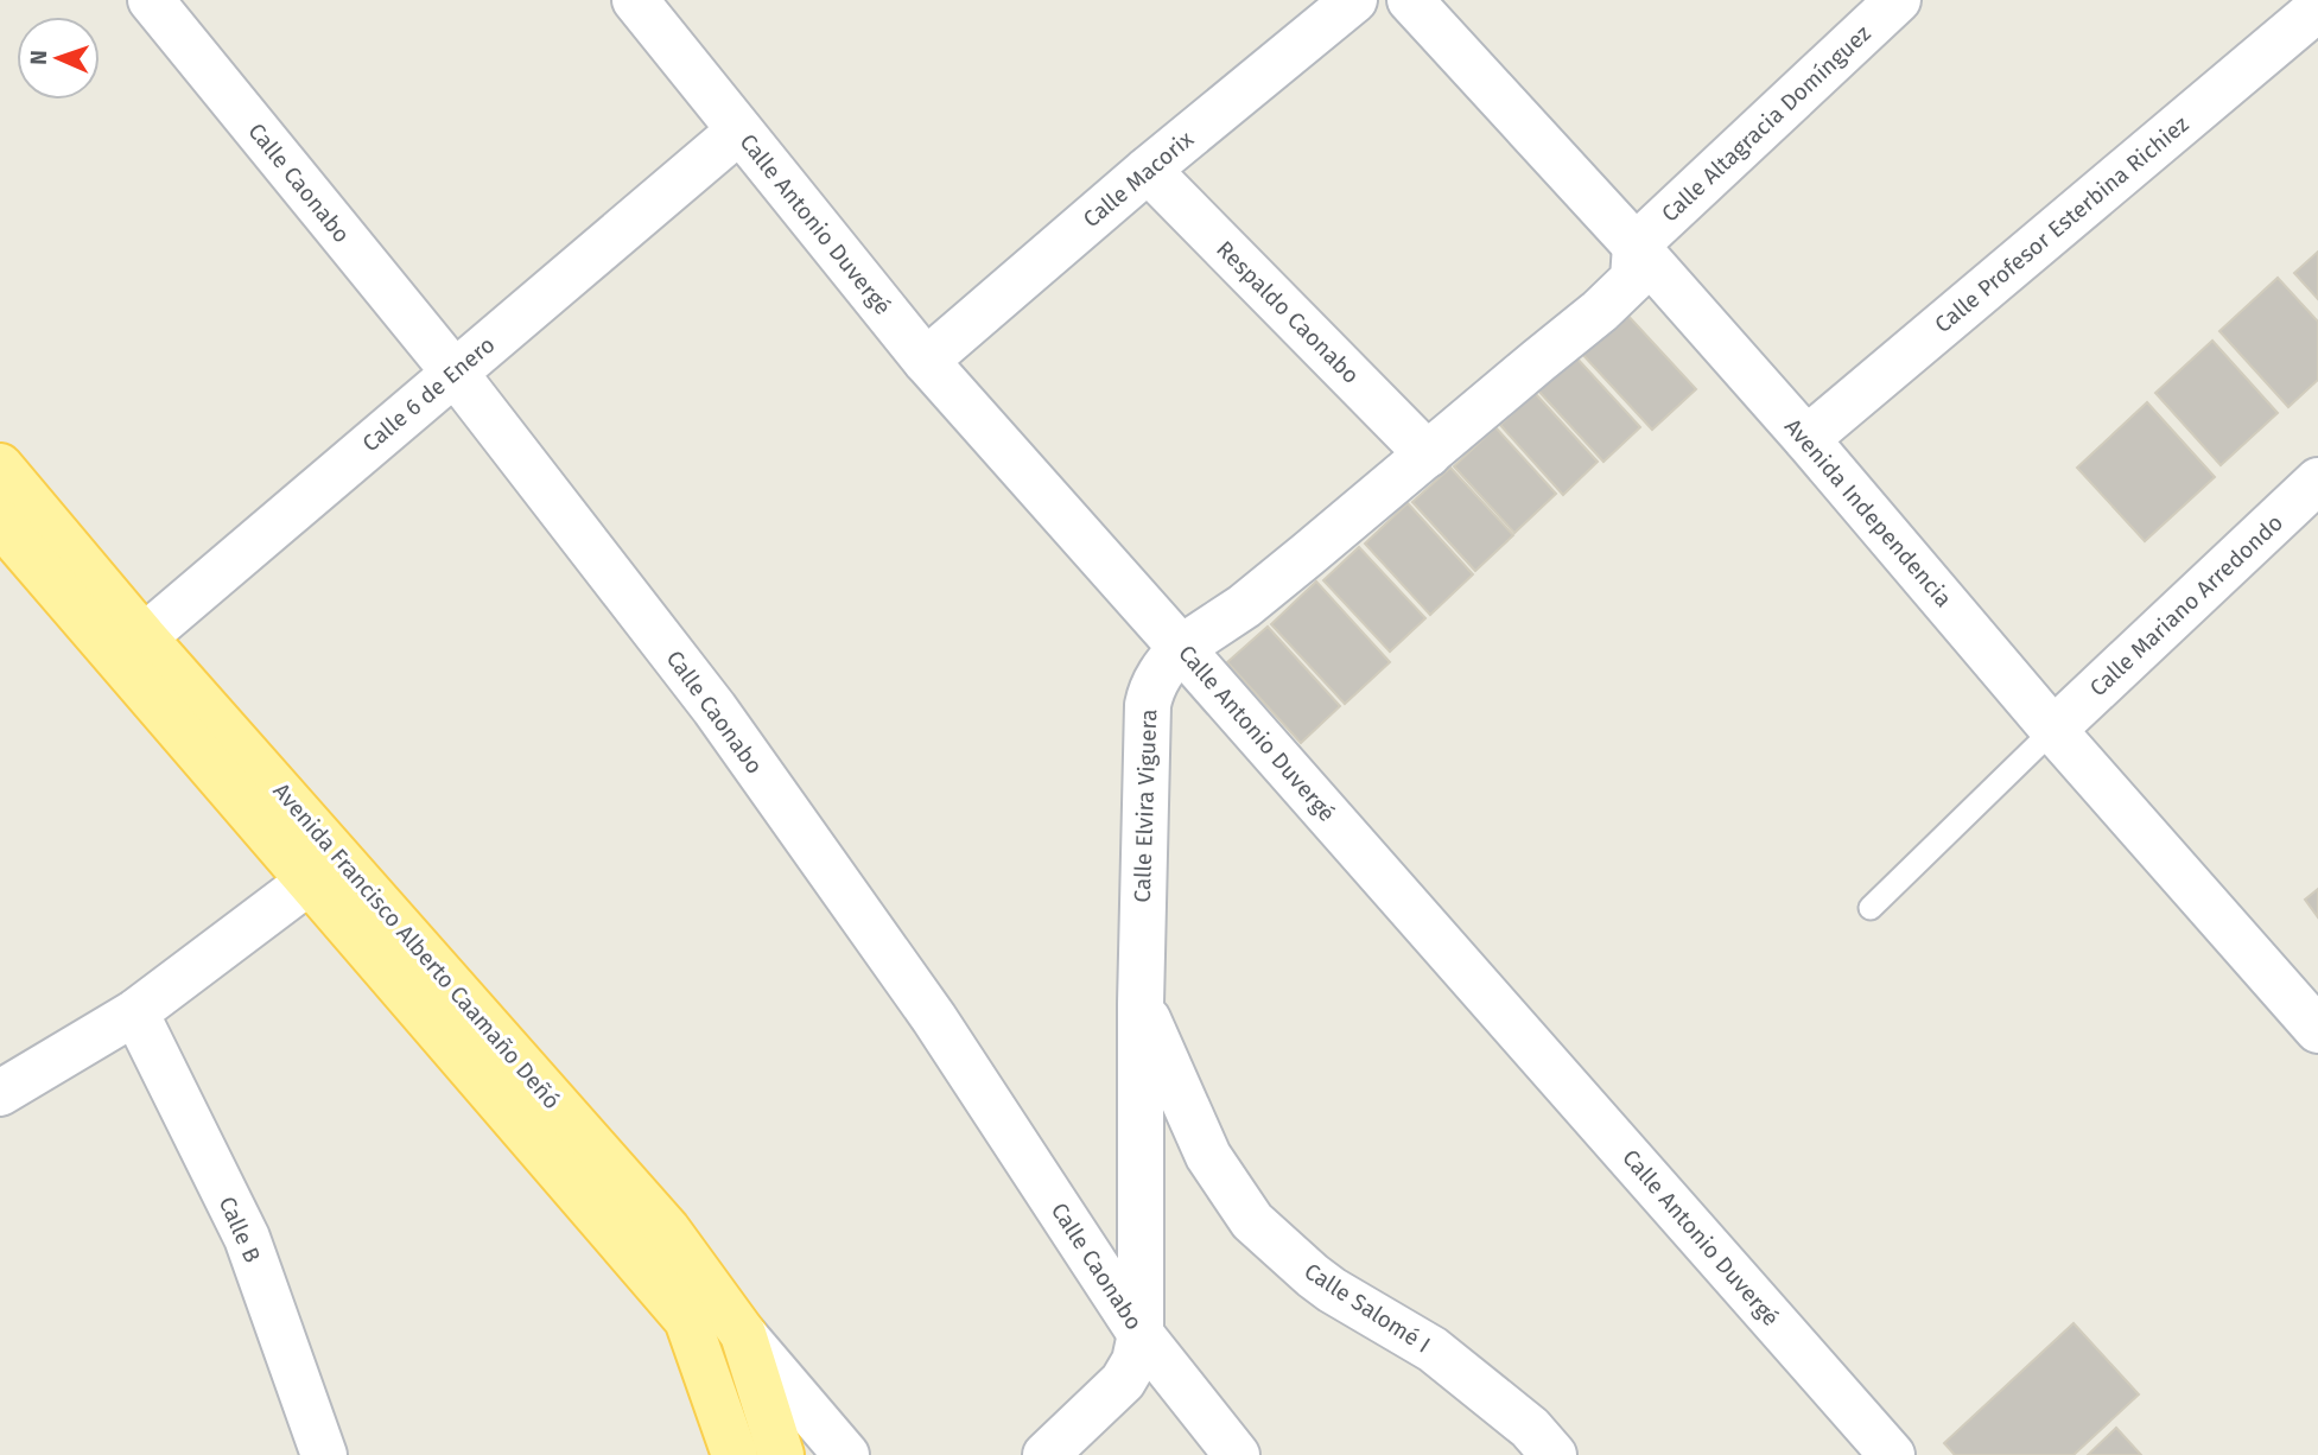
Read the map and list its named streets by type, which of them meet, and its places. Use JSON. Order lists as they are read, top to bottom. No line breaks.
{"streets":{"main road":["Avenida Francisco Alberto Caamaño Deñó"],"street":["Calle Altagracia Domínguez","Calle Macorix","Calle Caonabo","Calle Antonio Duvergé","Calle Profesor Esterbina Richiez","Respaldo Caonabo","Calle 6 de Enero","Avenida Independencia","Calle Mariano Arredondo","Calle Elvira Viguera","Calle B","Calle Salomé I"]},"crossings":[["Calle Altagracia Domínguez","Avenida Independencia"],["Calle Altagracia Domínguez","Calle Elvira Viguera"],["Calle Macorix","Calle Antonio Duvergé"],["Calle Macorix","Respaldo Caonabo"],["Calle Caonabo","Calle 6 de Enero"],["Calle Caonabo","Calle Elvira Viguera"],["Calle Antonio Duvergé","Calle 6 de Enero"],["Calle Antonio Duvergé","Calle Elvira Viguera"],["Calle Profesor Esterbina Richiez","Avenida Independencia"],["Respaldo Caonabo","Calle Elvira Viguera"],["Calle 6 de Enero","Avenida Francisco Alberto Caamaño Deñó"],["Avenida Independencia","Calle Mariano Arredondo"],["Avenida Independencia","Calle Elvira Viguera"],["Calle Elvira Viguera","Calle Salomé I"]],"north":"left"}
